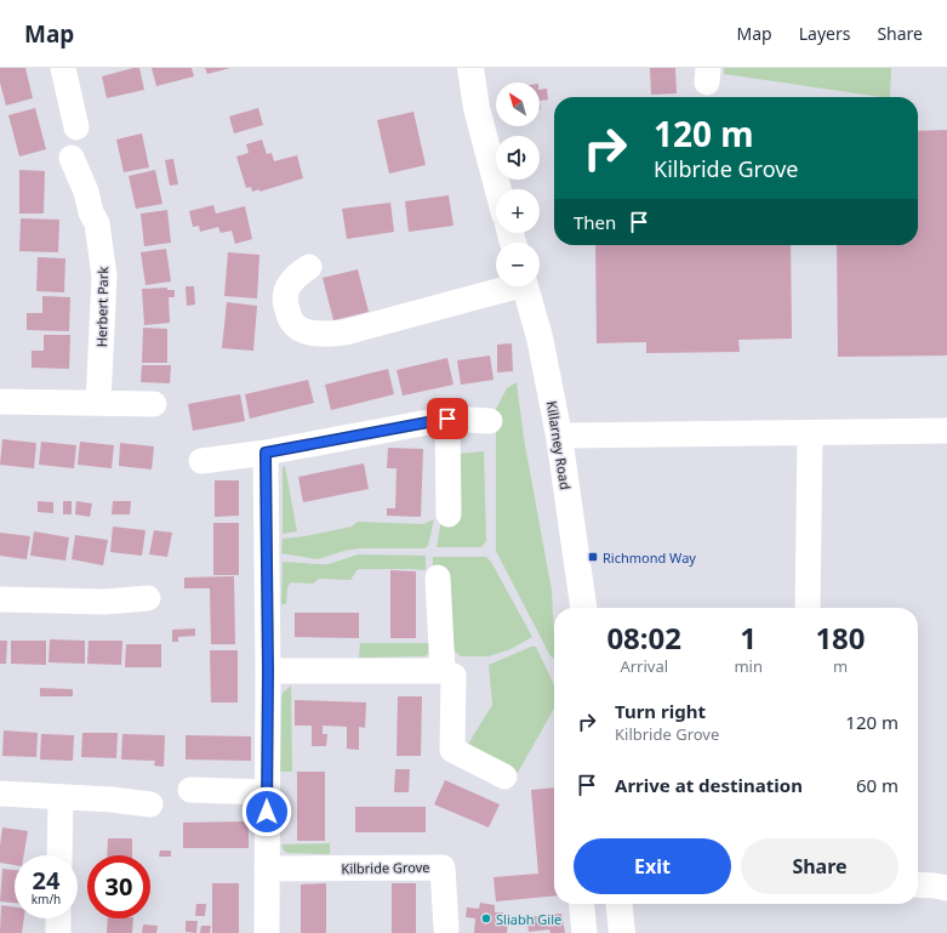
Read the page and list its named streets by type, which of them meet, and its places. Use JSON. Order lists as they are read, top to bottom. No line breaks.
{"streets":{"main road":["Killarney Road"],"street":["Herbert Park","Kilbride Grove"]},"places":{"transit":["Richmond Way"],"other":["Sliabh Gile"]},"north":"top left","page":{"header":"Map","nav":["Map","Layers","Share"],"map_buttons":["+","−"],"turn":["120 m","Kilbride Grove"],"then":"Then","eta":["08:02","Arrival","1","min","180","m"],"list":[{"name":"Turn right","note":"Kilbride Grove","value":"120 m"},{"name":"Arrive at destination","value":"60 m"}],"buttons":["Exit","Share"],"speed":"24 km/h","limit":"30"}}
